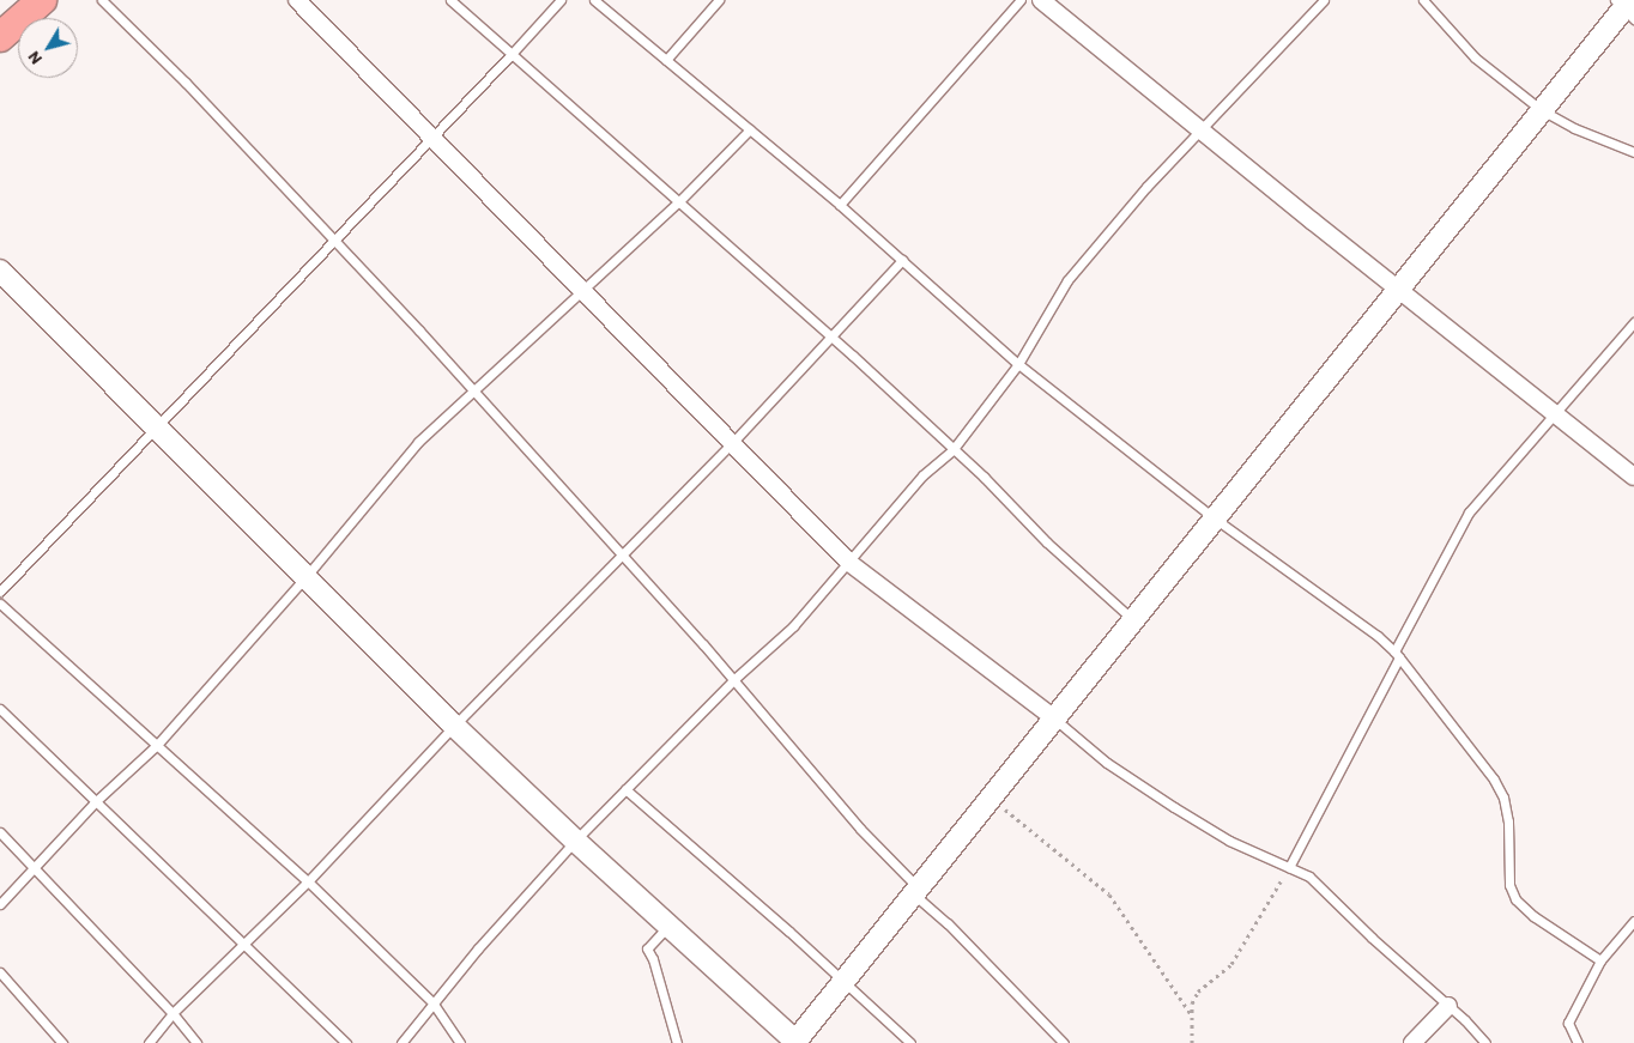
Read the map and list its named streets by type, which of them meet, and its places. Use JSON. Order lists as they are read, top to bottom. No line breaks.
{"north":"bottom left"}
